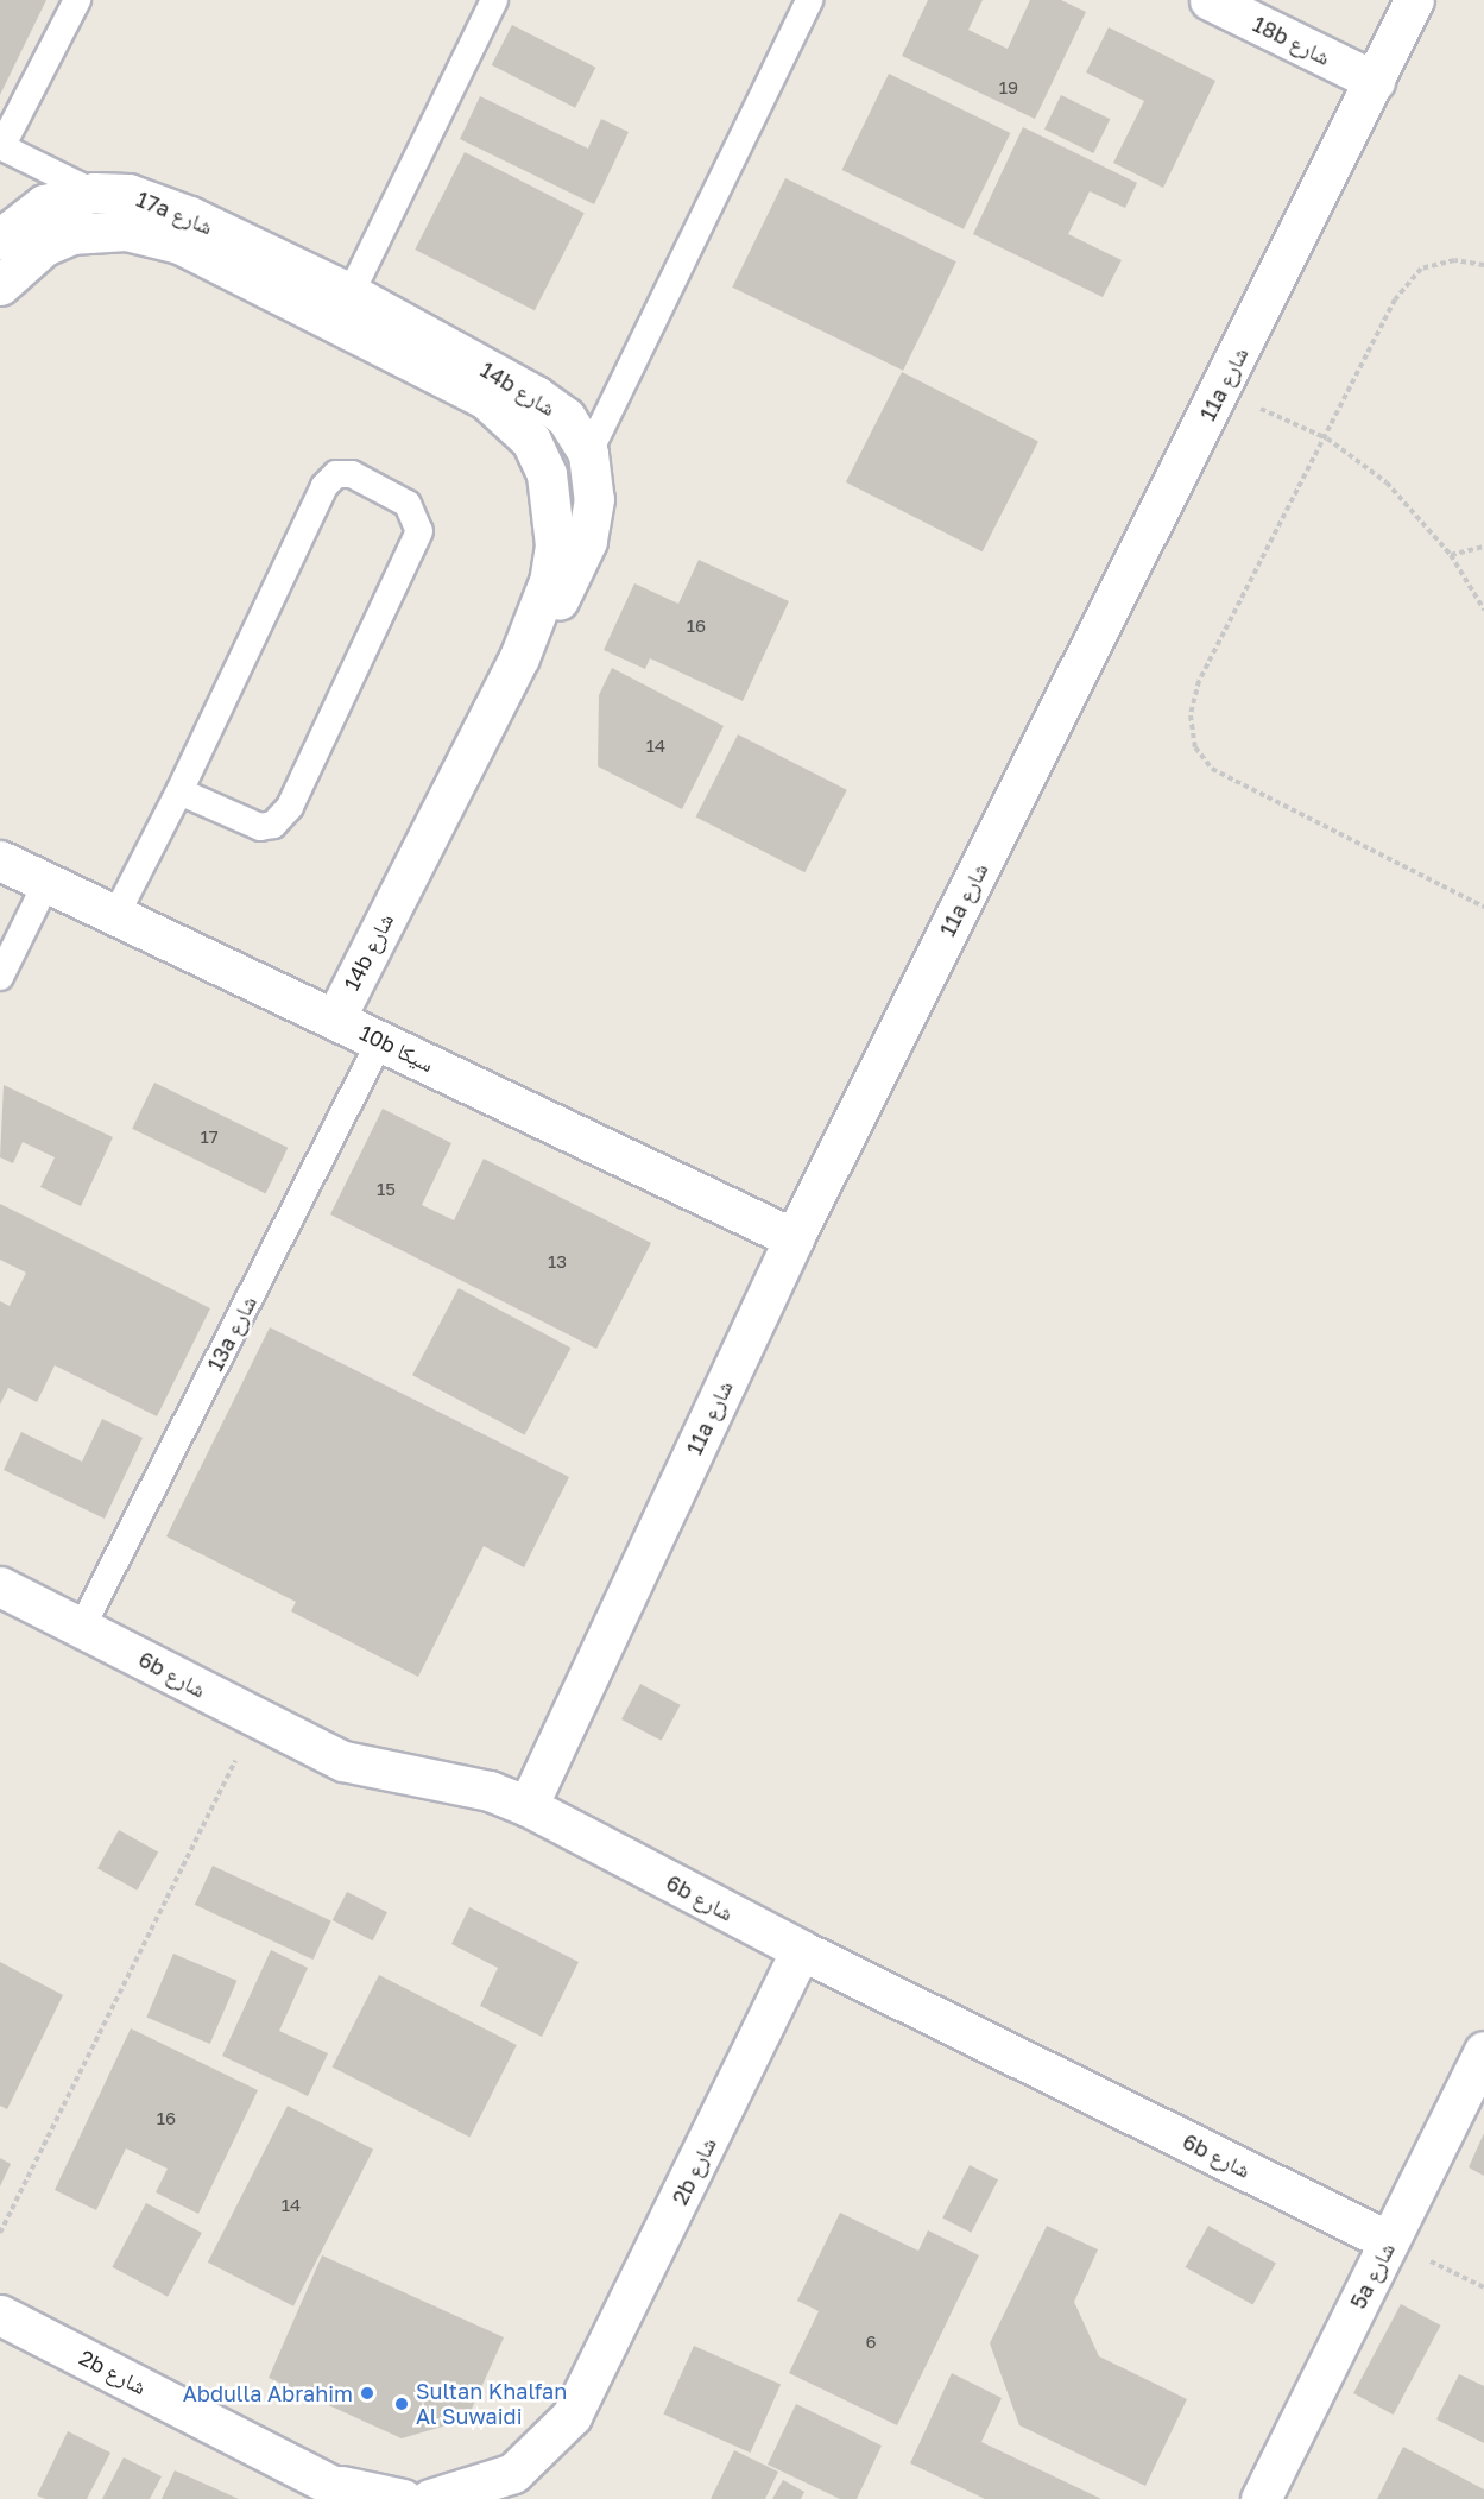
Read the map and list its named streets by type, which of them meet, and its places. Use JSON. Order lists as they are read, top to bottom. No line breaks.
{"streets":{"street":["18b شارع","17a شارع","11a شارع","14b شارع","10b سيكا","6b شارع","2b شارع","5a شارع"],"lane":["13a شارع"]},"crossings":[["18b شارع","11a شارع"],["17a شارع","14b شارع"],["11a شارع","10b سيكا"],["11a شارع","6b شارع"],["14b شارع","10b سيكا"],["10b سيكا","13a شارع"],["13a شارع","6b شارع"],["6b شارع","2b شارع"],["6b شارع","5a شارع"]],"places":["Abdulla Abrahim","Sultan Khalfan Al Suwaidi"],"house_numbers":["19","16","14","17","15","13","16","14","6"]}
